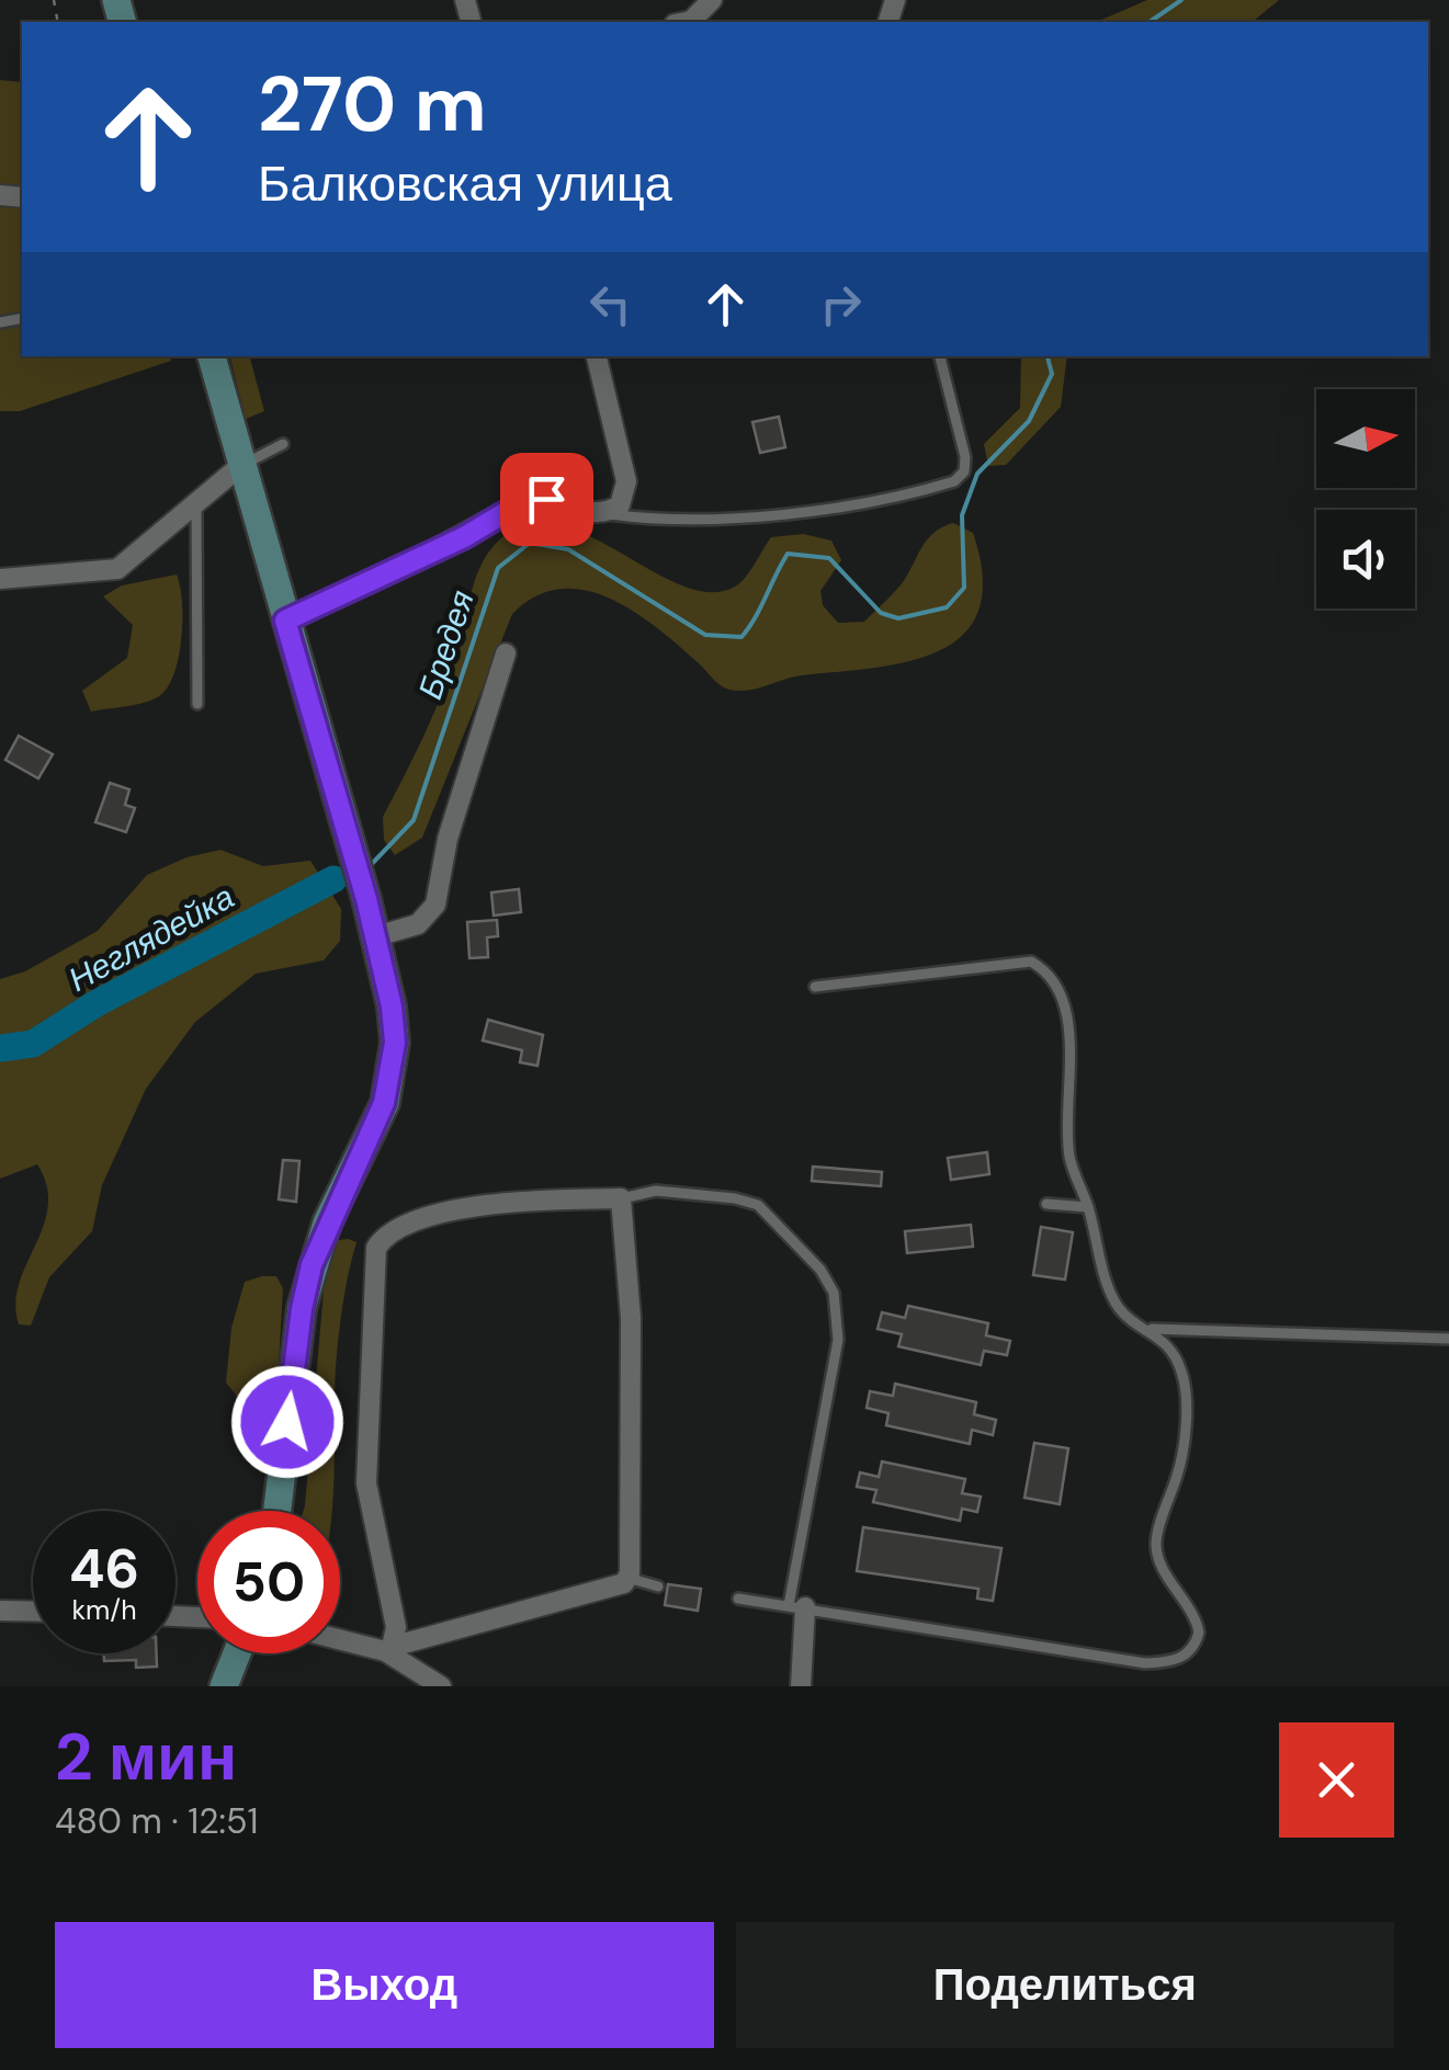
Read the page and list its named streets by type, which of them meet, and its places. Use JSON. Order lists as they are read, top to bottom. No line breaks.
{"water":["Бредея","Неглядейка"],"north":"right","page":{"turn":["270 m","Балковская улица"],"speed":"46 km/h","limit":"50","heading":["2 мин","480 m · 12:51"],"buttons":["Выход","Поделиться"]}}
